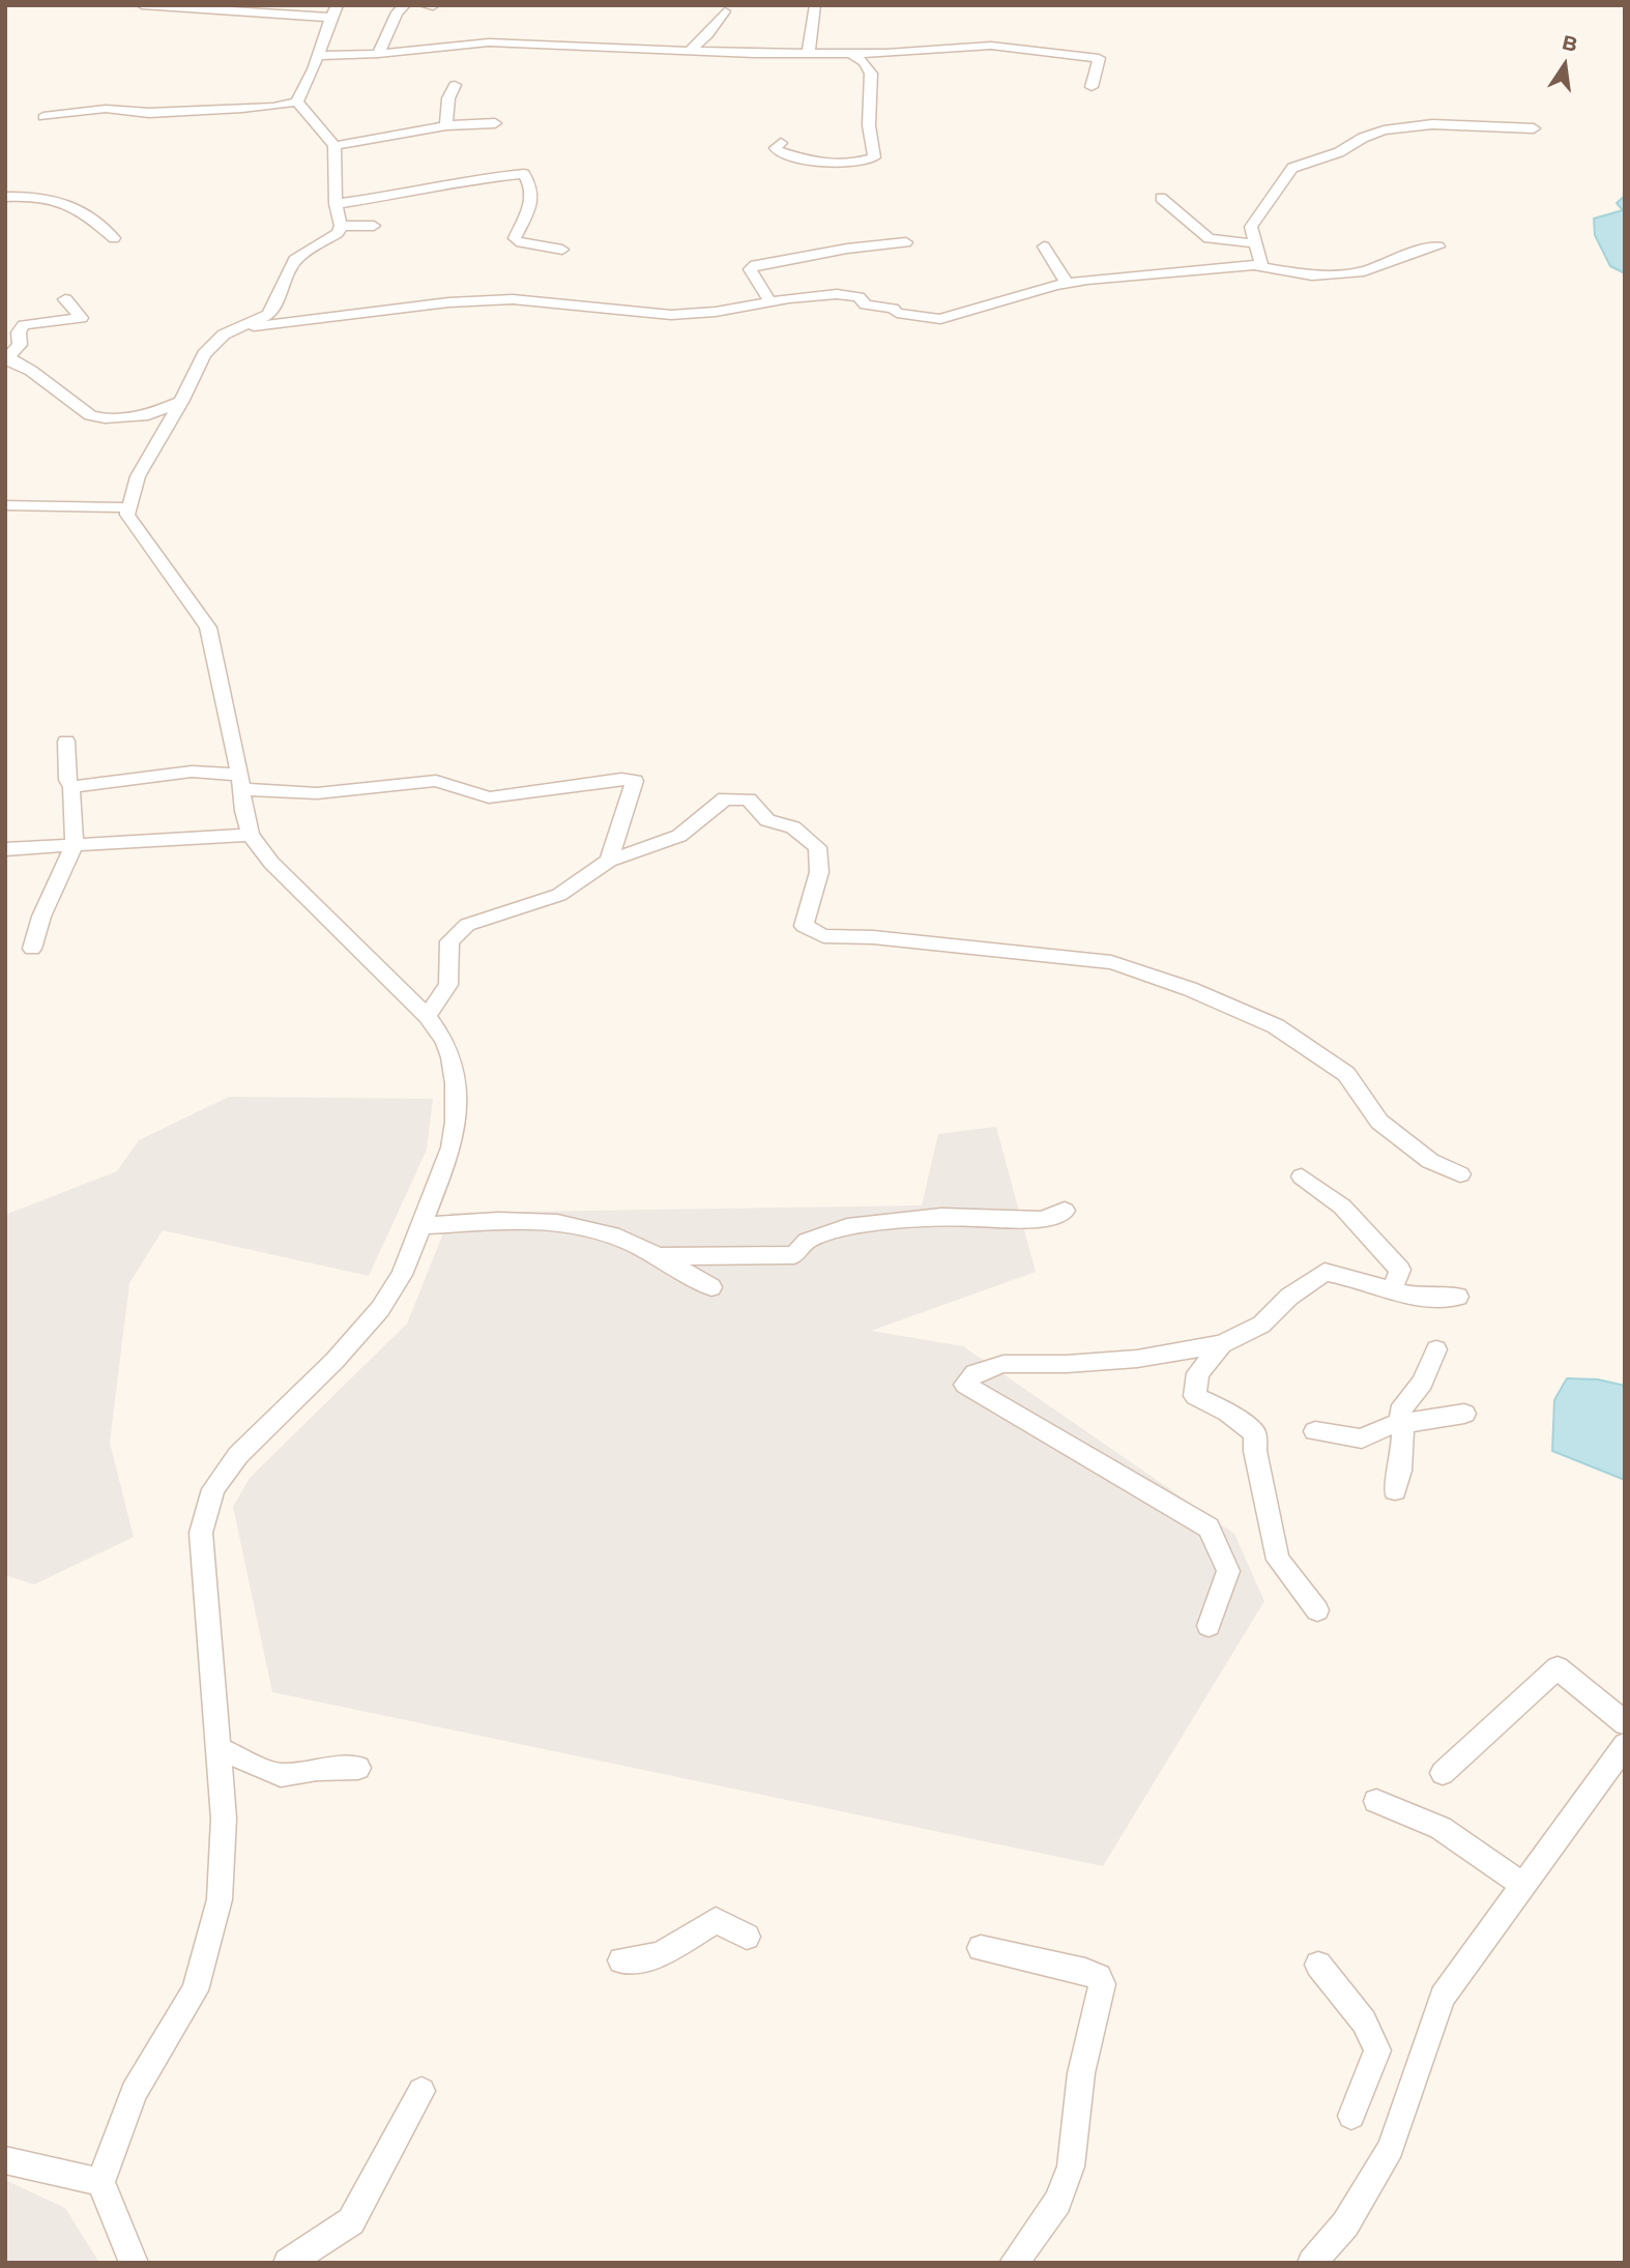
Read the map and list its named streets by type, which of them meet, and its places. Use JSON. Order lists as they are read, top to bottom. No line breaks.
{"north":"top"}
